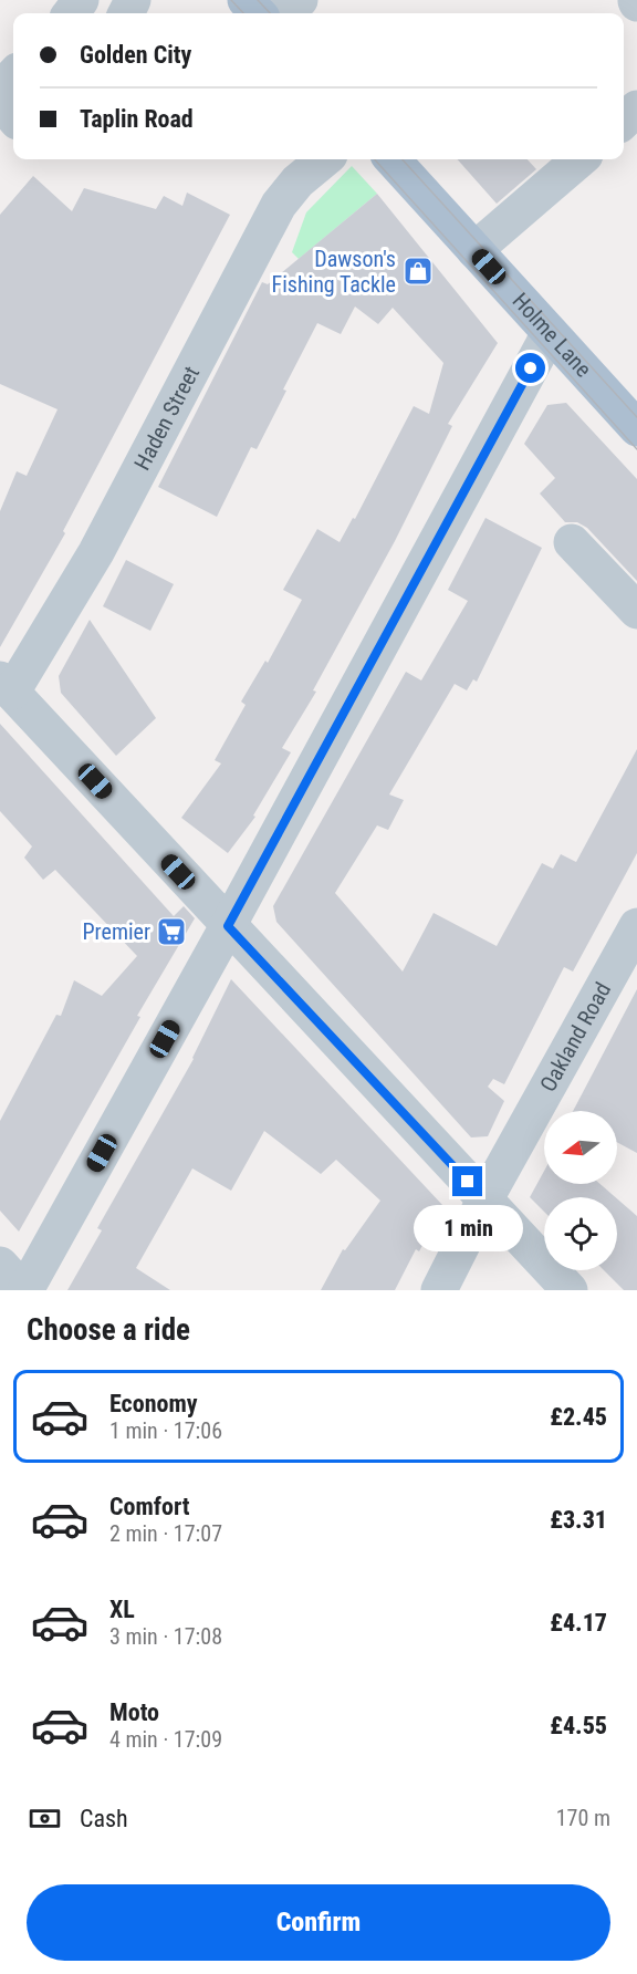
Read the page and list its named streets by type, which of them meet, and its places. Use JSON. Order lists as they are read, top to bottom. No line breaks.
{"streets":{"main road":["Holme Lane"],"street":["Haden Street","Oakland Road"]},"places":{"shop":["Dawson's Fishing Tackle"],"supermarket":["Premier"]},"north":"left","page":{"banner":["Golden City","Taplin Road"],"bubble":"1 min","heading":"Choose a ride","list":[{"name":"Economy","note":"1 min · 17:06","value":"£2.45"},{"name":"Comfort","note":"2 min · 17:07","value":"£3.31"},{"name":"XL","note":"3 min · 17:08","value":"£4.17"},{"name":"Moto","note":"4 min · 17:09","value":"£4.55"}],"pay":["Cash","170 m"],"buttons":"Confirm"}}
